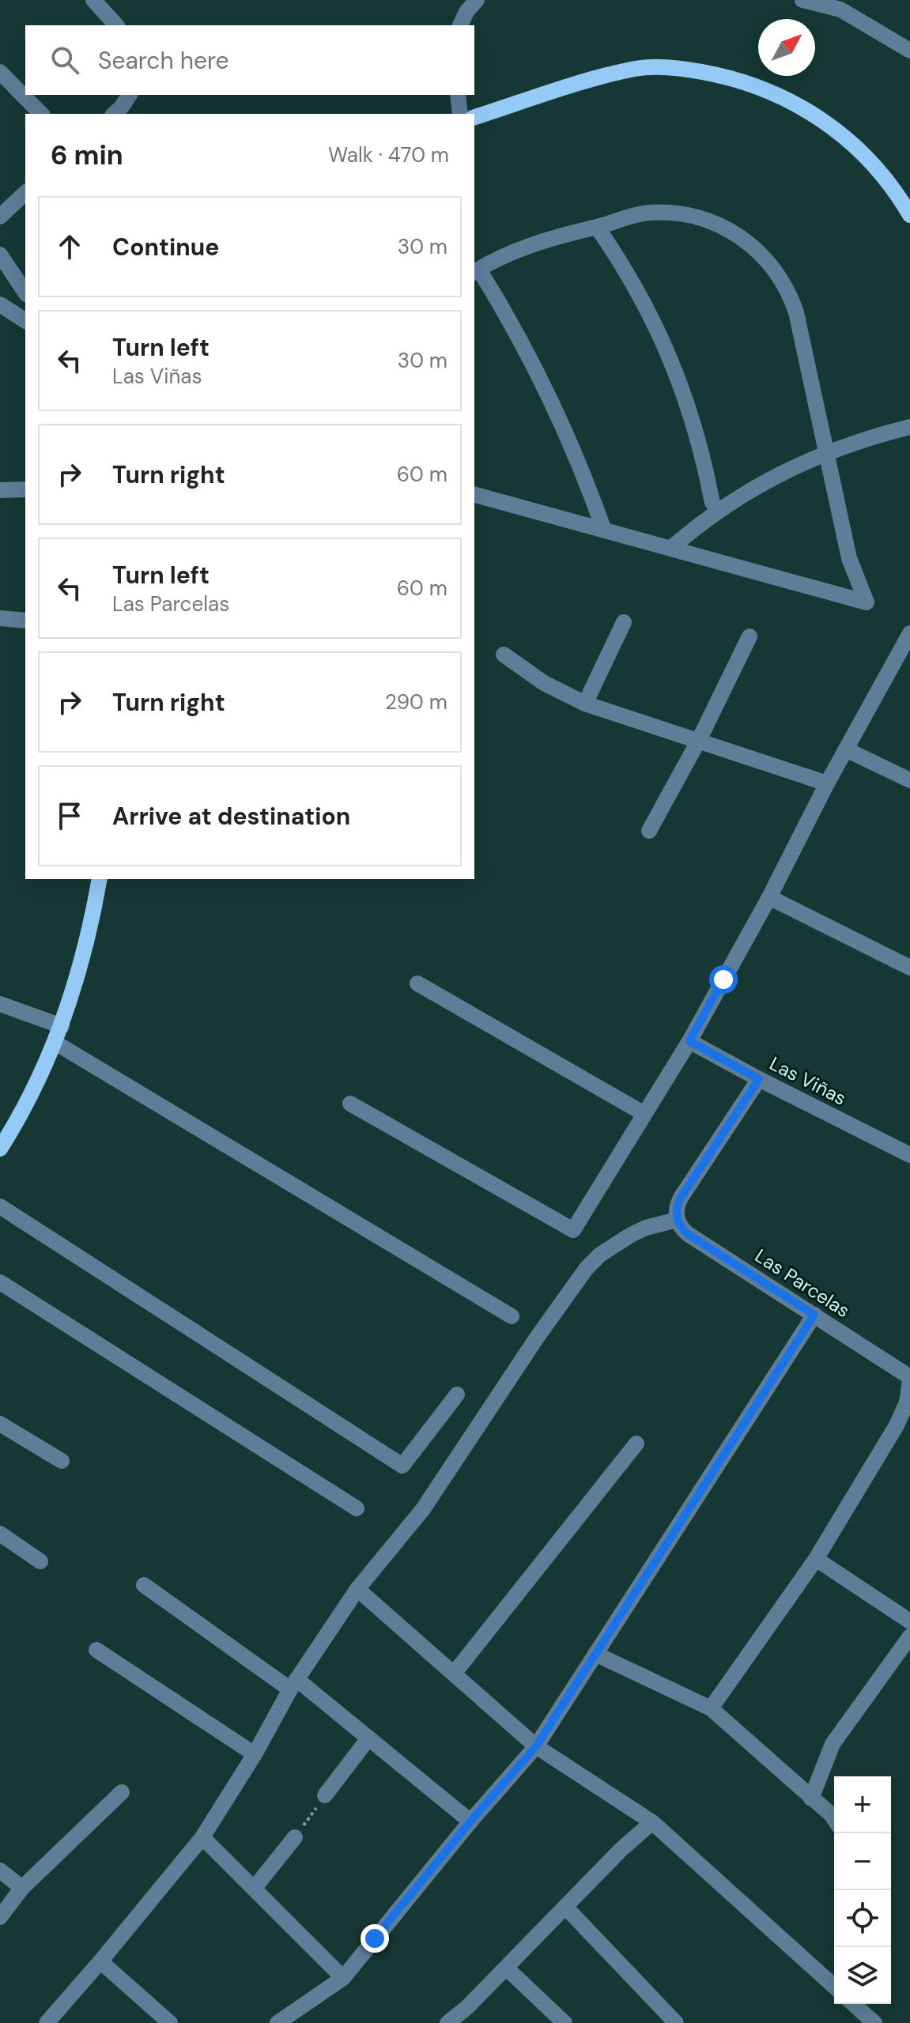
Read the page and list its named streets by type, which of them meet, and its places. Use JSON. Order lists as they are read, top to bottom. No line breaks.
{"streets":{"street":["Las Viñas","Las Parcelas"]},"north":"top right","page":{"search":"Search here","heading":["6 min","Walk · 470 m"],"list":[["Continue","30 m"],["Turn left","Las Viñas","30 m"],["Turn right","60 m"],["Turn left","Las Parcelas","60 m"],["Turn right","290 m"],"Arrive at destination"],"map_buttons":["+","−"]}}
